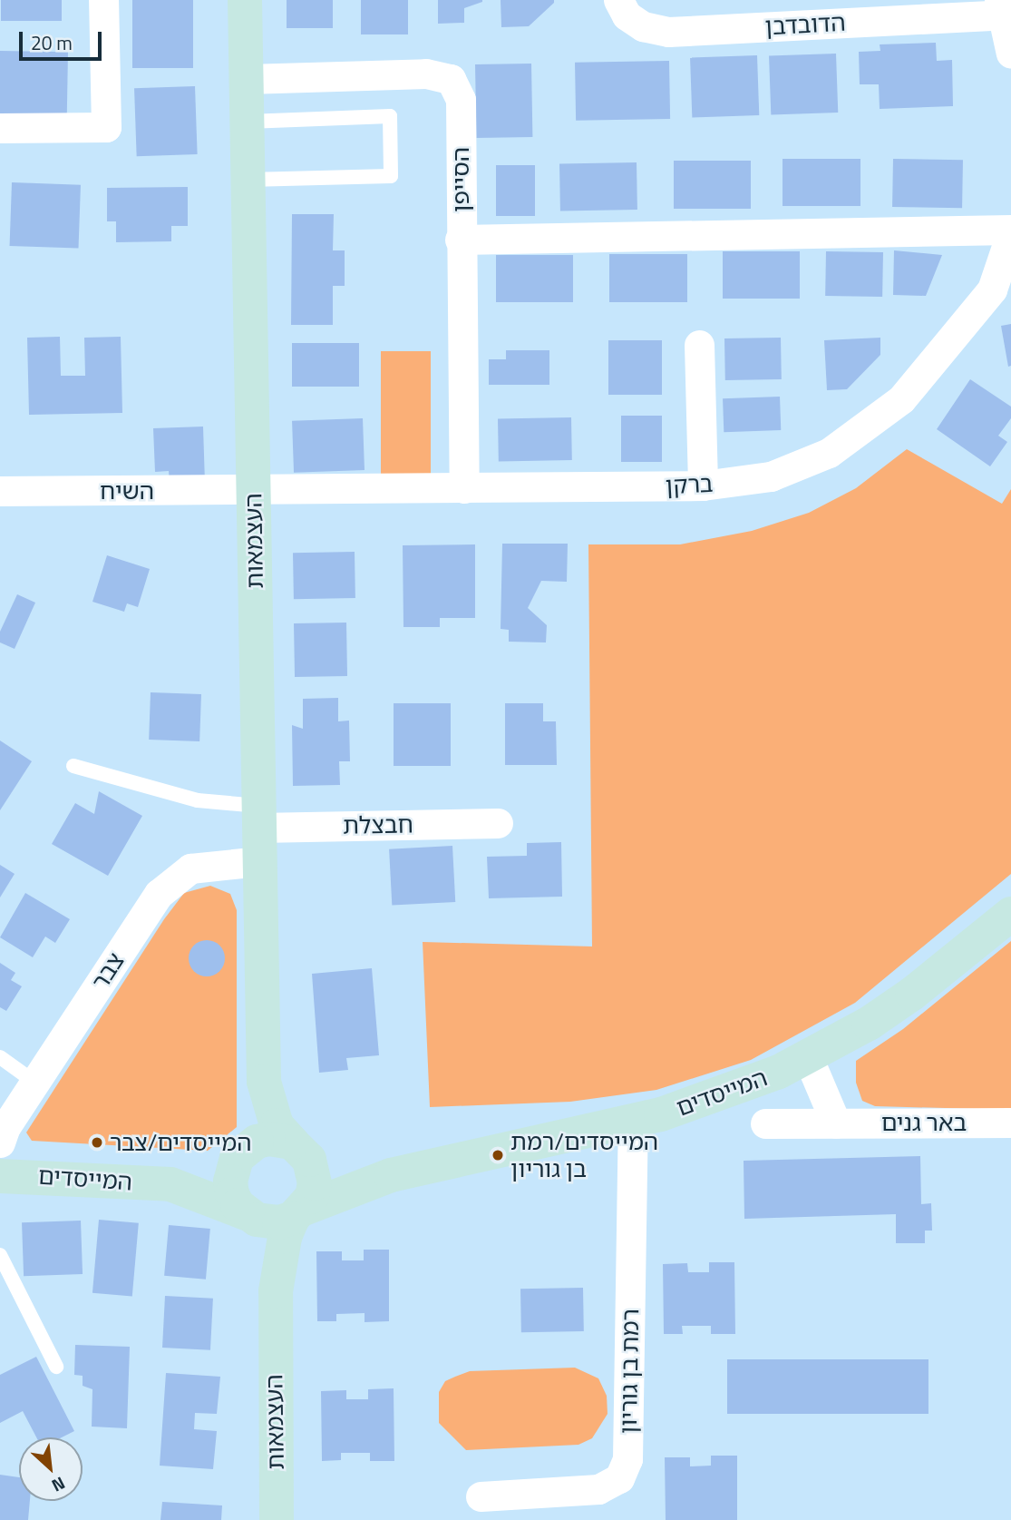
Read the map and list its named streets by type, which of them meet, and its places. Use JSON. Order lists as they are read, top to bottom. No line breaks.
{"streets":{"street":["הדובדבן","הסייפן","ברקן","השיח","העצמאות","חבצלת","צבר","המייסדים","באר גנים","רמת בן גוריון"]},"crossings":[["הסייפן","ברקן"],["הסייפן","העצמאות"],["ברקן","השיח"],["ברקן","העצמאות"],["השיח","העצמאות"],["העצמאות","חבצלת"],["העצמאות","צבר"],["העצמאות","המייסדים"],["חבצלת","צבר"],["המייסדים","רמת בן גוריון"]],"places":["המייסדים/צבר","המייסדים/רמת בן גוריון"],"scale_bar":"20 m","north":"bottom right"}
